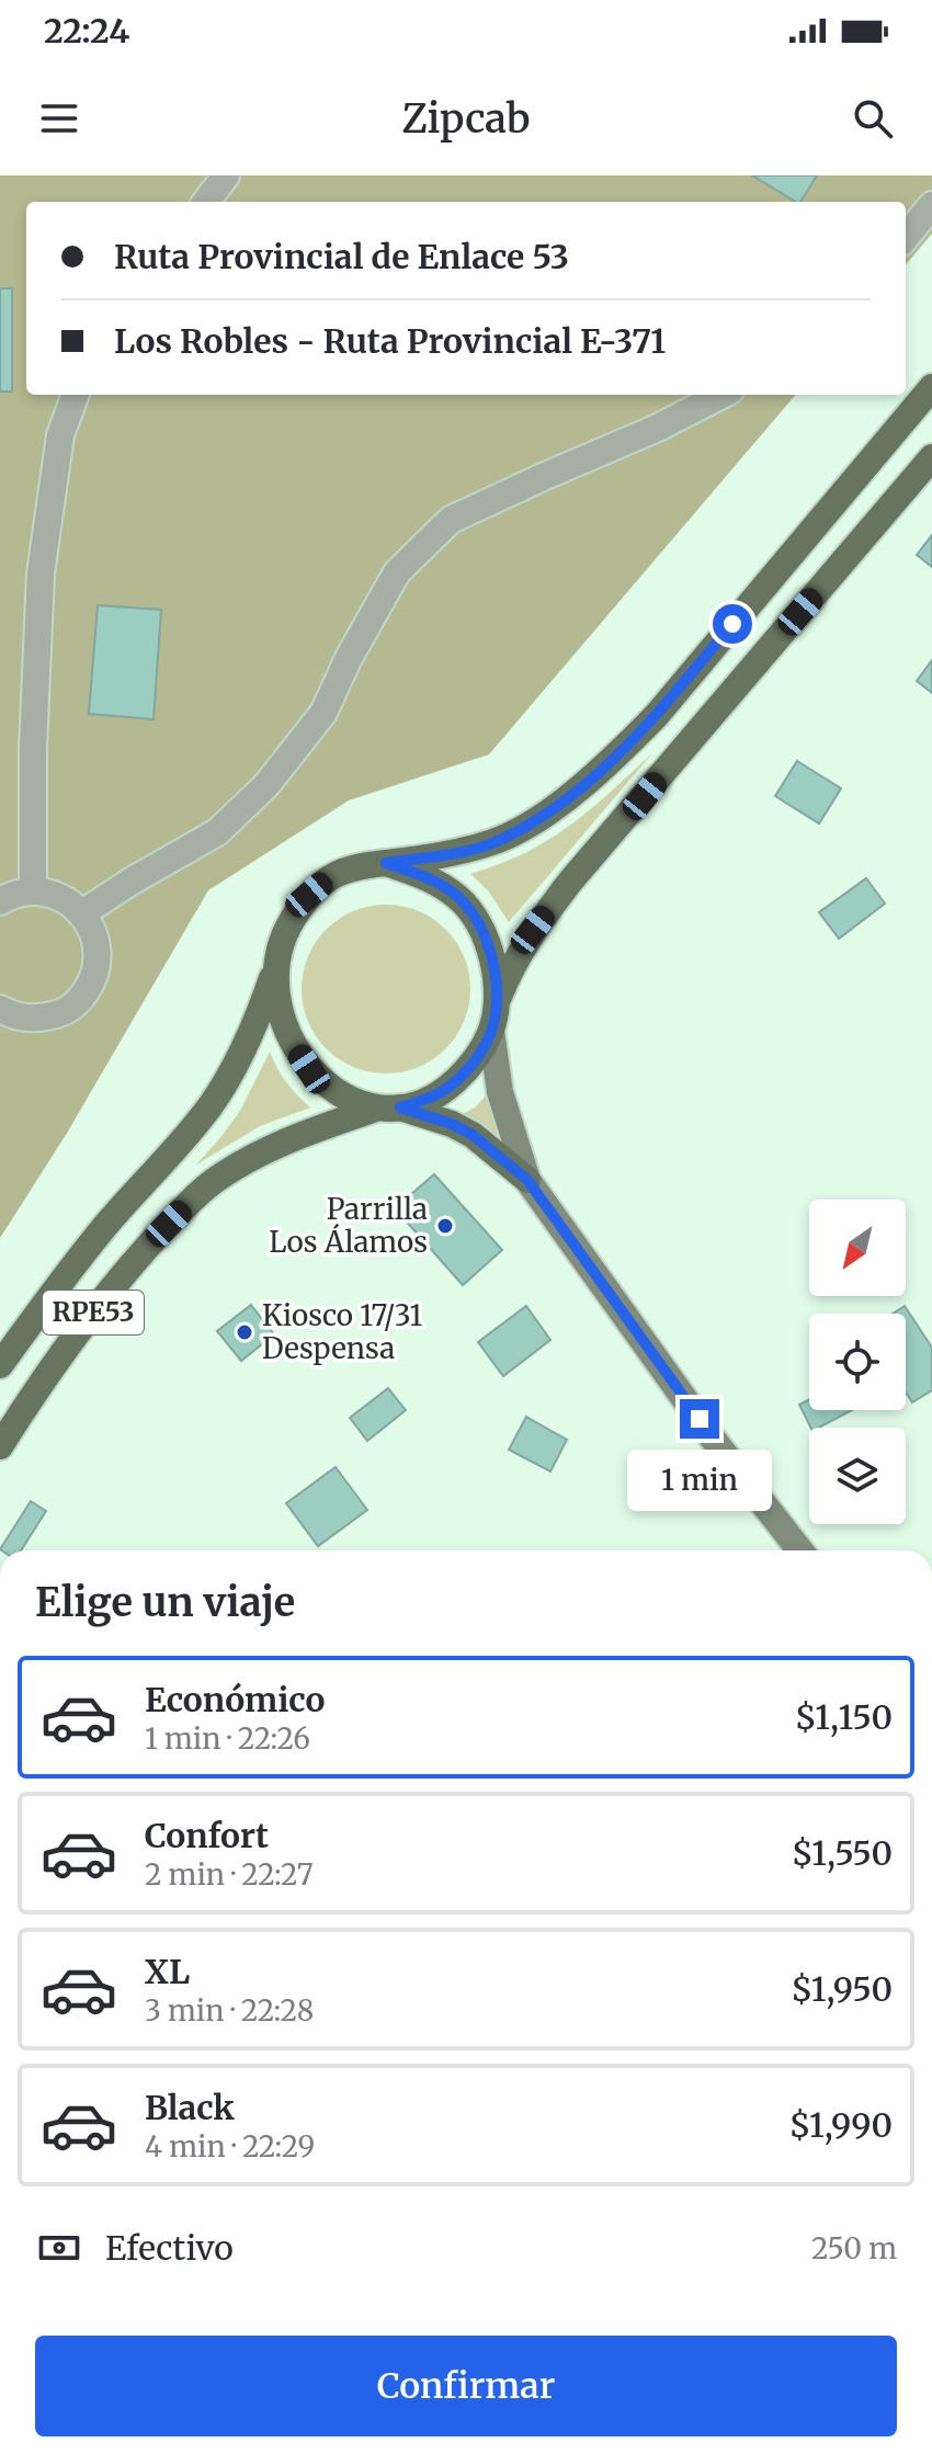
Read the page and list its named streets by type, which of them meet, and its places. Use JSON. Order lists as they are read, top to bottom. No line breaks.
{"streets":{"main road":["RPE53"]},"places":["Parrilla Los Álamos","Kiosco 17/31 Despensa"],"north":"bottom left","page":{"status":"22:24","header":"Zipcab","banner":["Ruta Provincial de Enlace 53","Los Robles - Ruta Provincial E-371"],"bubble":"1 min","heading":"Elige un viaje","list":[{"name":"Económico","note":"1 min · 22:26","value":"$1,150"},{"name":"Confort","note":"2 min · 22:27","value":"$1,550"},{"name":"XL","note":"3 min · 22:28","value":"$1,950"},{"name":"Black","note":"4 min · 22:29","value":"$1,990"}],"pay":["Efectivo","250 m"],"buttons":"Confirmar"}}
